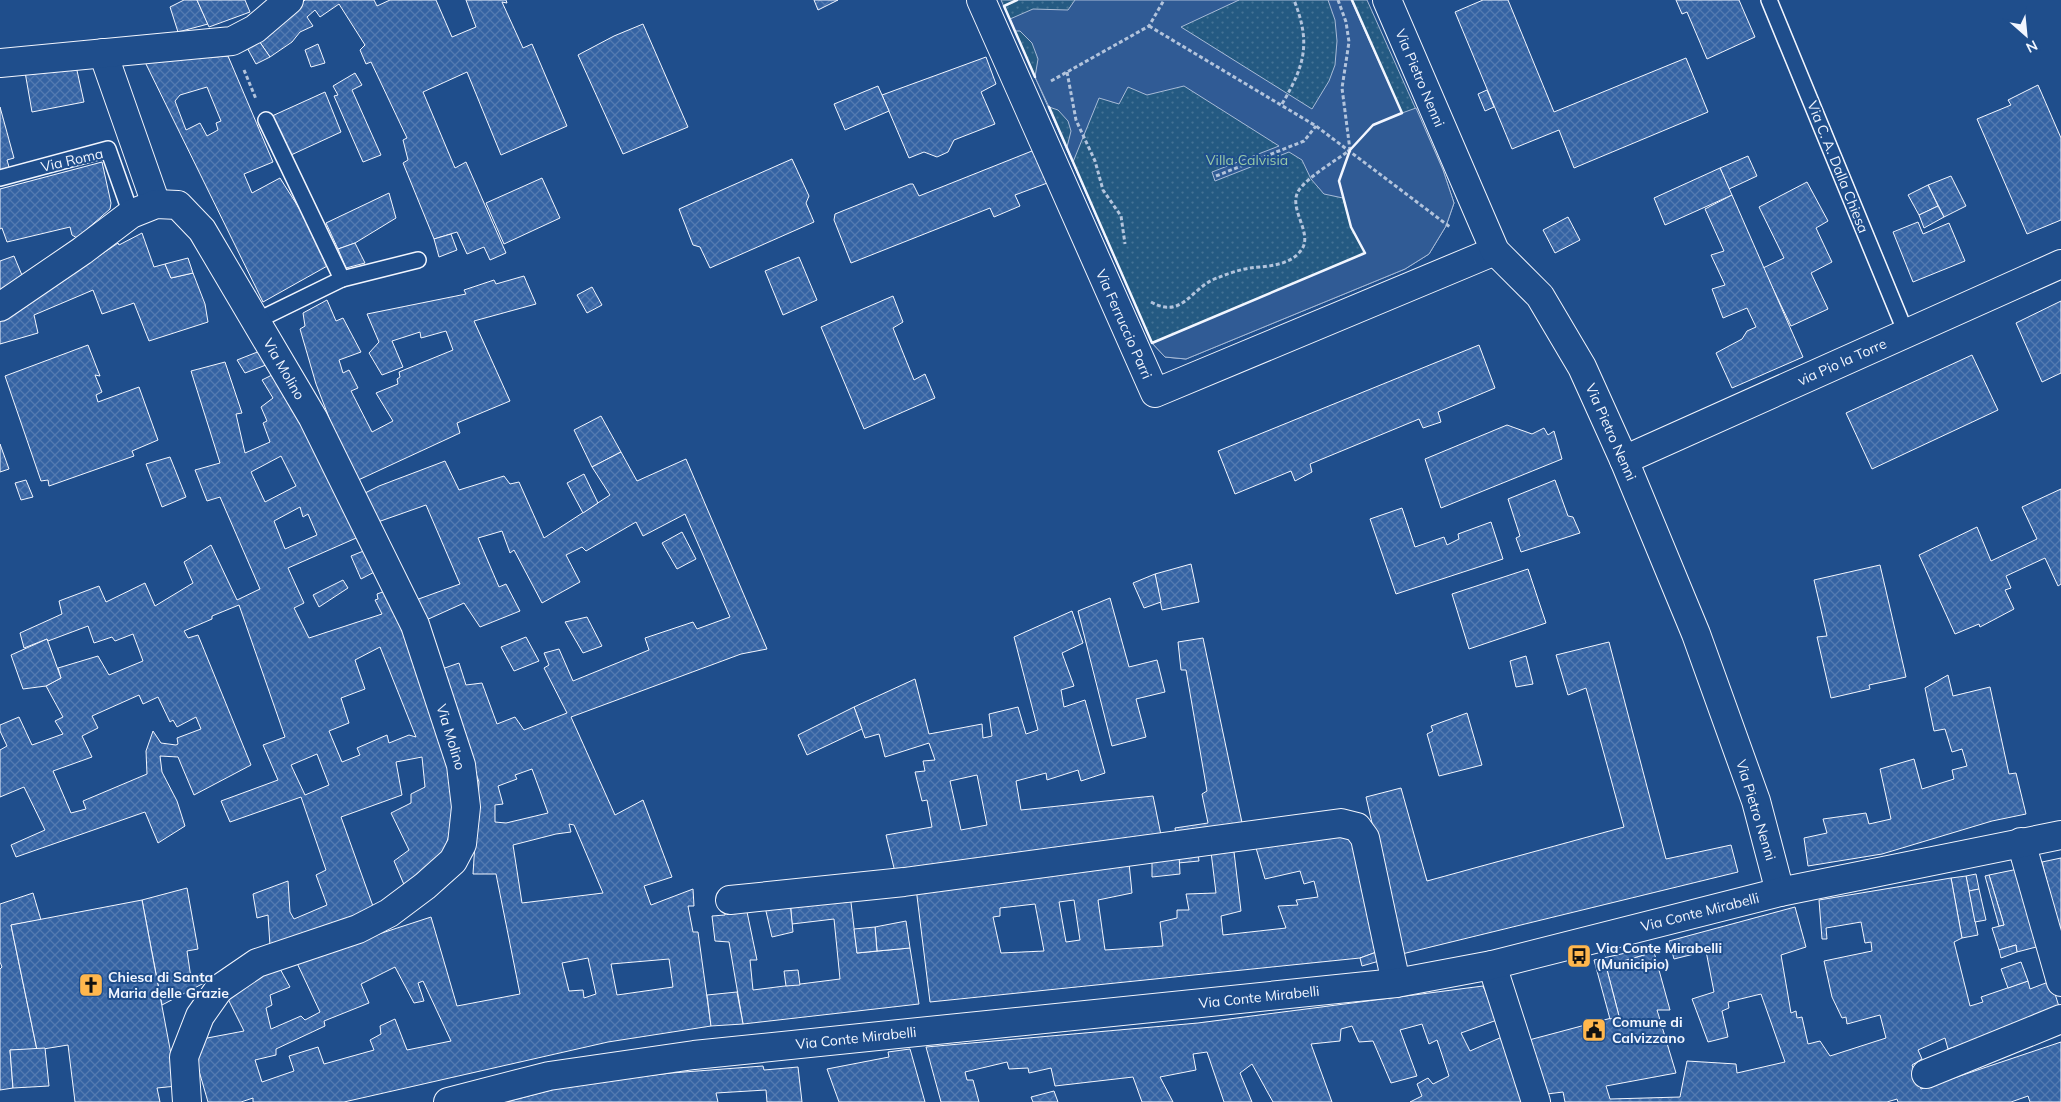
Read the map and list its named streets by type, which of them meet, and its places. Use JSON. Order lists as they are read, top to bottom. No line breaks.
{"streets":{"street":["Via Pietro Nenni","Via Ferruccio Parri","via Pio la Torre","Via Molino","Via Conte Mirabelli"],"lane":["Via Roma","Via C. A. Dalla Chiesa"]},"crossings":[["Via Pietro Nenni","Via Ferruccio Parri"],["Via Pietro Nenni","via Pio la Torre"],["Via Pietro Nenni","Via Conte Mirabelli"],["Via C. A. Dalla Chiesa","via Pio la Torre"]],"parks":["Villa Calvisia"],"places":{"bus stop":["Via Conte Mirabelli (Municipio)"],"church":["Chiesa di Santa Maria delle Grazie"],"public building":["Comune di Calvizzano"]},"north":"bottom right"}
